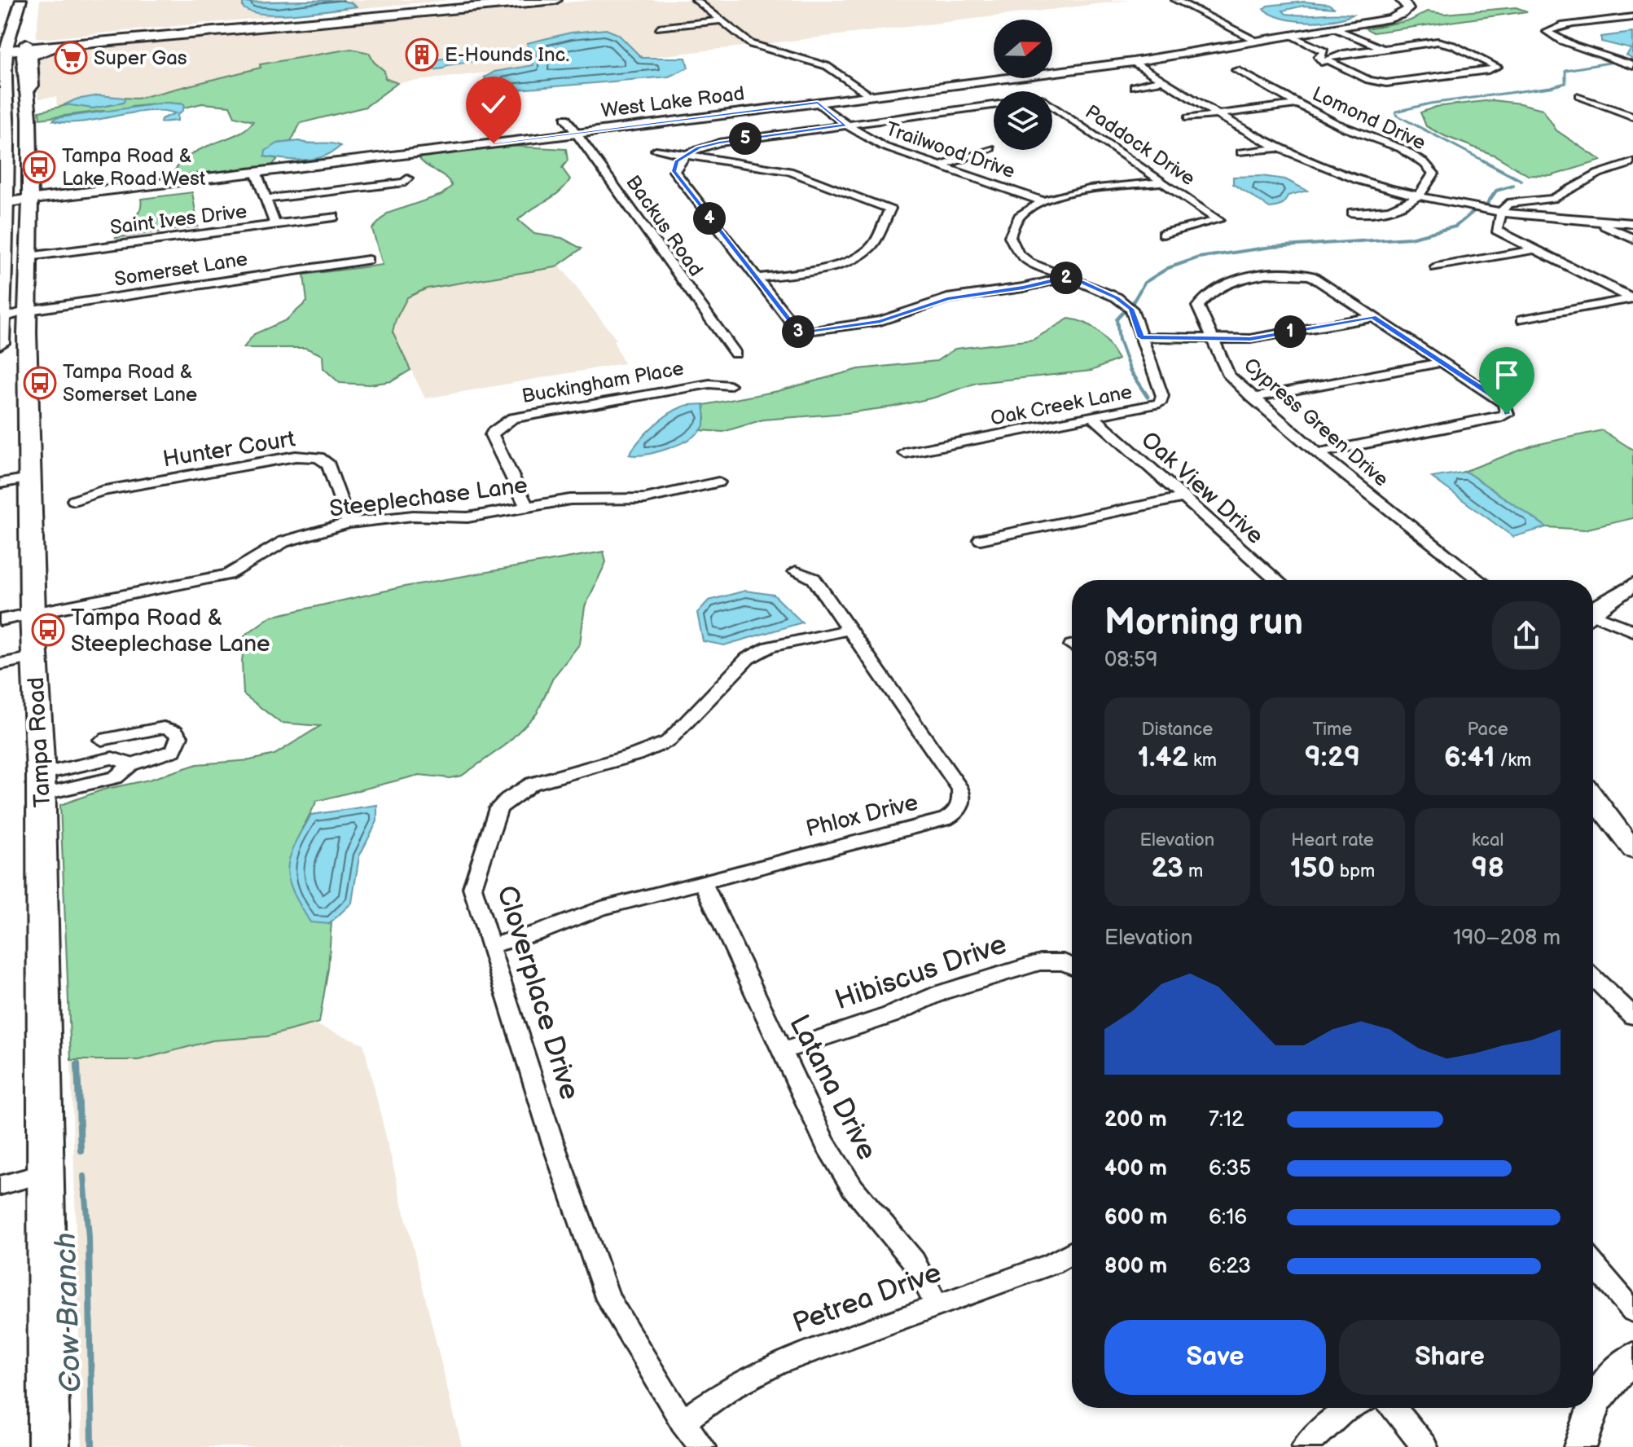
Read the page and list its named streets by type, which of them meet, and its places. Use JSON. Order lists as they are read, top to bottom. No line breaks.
{"streets":{"main road":["Tampa Road"],"street":["West Lake Road","Lomond Drive","Paddock Drive","Trailwood Drive","Saint Ives Drive","Backus Road","Somerset Lane","Buckingham Place","Oak Creek Lane","Cypress Green Drive","Hunter Court","Oak View Drive","Steeplechase Lane","Phlox Drive","Hibiscus Drive","Cloverplace Drive","Latana Drive","Petrea Drive"]},"crossings":[["West Lake Road","Trailwood Drive"],["West Lake Road","Backus Road"],["West Lake Road","Tampa Road"],["Paddock Drive","Oak Creek Lane"],["Trailwood Drive","Oak Creek Lane"],["Saint Ives Drive","Tampa Road"],["Somerset Lane","Tampa Road"],["Buckingham Place","Steeplechase Lane"],["Oak Creek Lane","Oak View Drive"],["Hunter Court","Steeplechase Lane"],["Steeplechase Lane","Tampa Road"],["Phlox Drive","Cloverplace Drive"],["Phlox Drive","Latana Drive"],["Hibiscus Drive","Latana Drive"],["Cloverplace Drive","Petrea Drive"],["Latana Drive","Petrea Drive"]],"water":["Cow Branch"],"places":{"building":["E-Hounds Inc."],"supermarket":["Super Gas"],"bus stop":["Tampa Road & Lake Road West","Tampa Road & Somerset Lane","Tampa Road & Steeplechase Lane"]},"north":"right","page":{"pins":["5","4","2","1","3"],"heading":["Morning run","08:59"],"stats":[["Distance","1.42 km"],["Time","9:29"],["Pace","6:41 /km"],["Elevation","23 m"],["Heart rate","150 bpm"],["kcal","98"]],"chart":["Elevation","190–208 m"],"list":[{"name":"200 m","note":"7:12"},{"name":"400 m","note":"6:35"},{"name":"600 m","note":"6:16"},{"name":"800 m","note":"6:23"}],"buttons":["Save","Share"]}}
